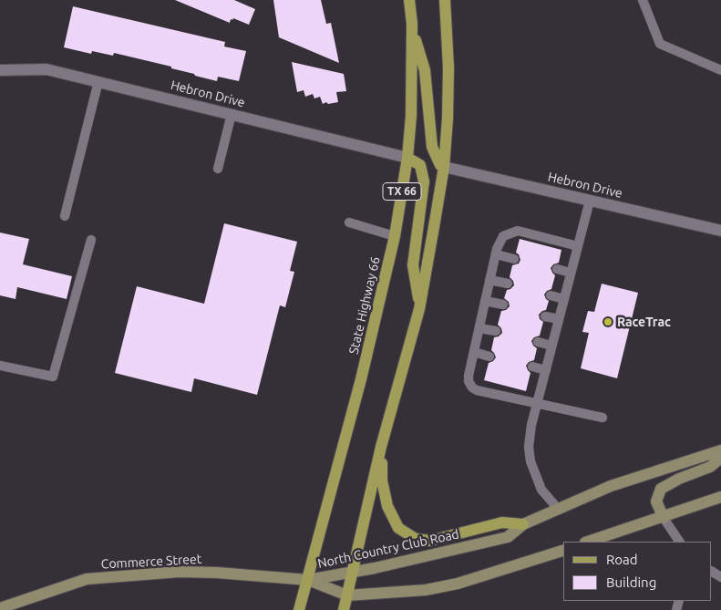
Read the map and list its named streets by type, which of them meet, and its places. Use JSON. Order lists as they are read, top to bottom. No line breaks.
{"streets":{"main road":["TX 66","State Highway 66","North Country Club Road","Commerce Street"],"street":["Hebron Drive"]},"crossings":[["Hebron Drive","TX 66"],["Hebron Drive","State Highway 66"],["TX 66","North Country Club Road"],["State Highway 66","North Country Club Road"],["State Highway 66","Commerce Street"],["North Country Club Road","Commerce Street"]],"places":["RaceTrac"],"legend":["Road","Building"]}
